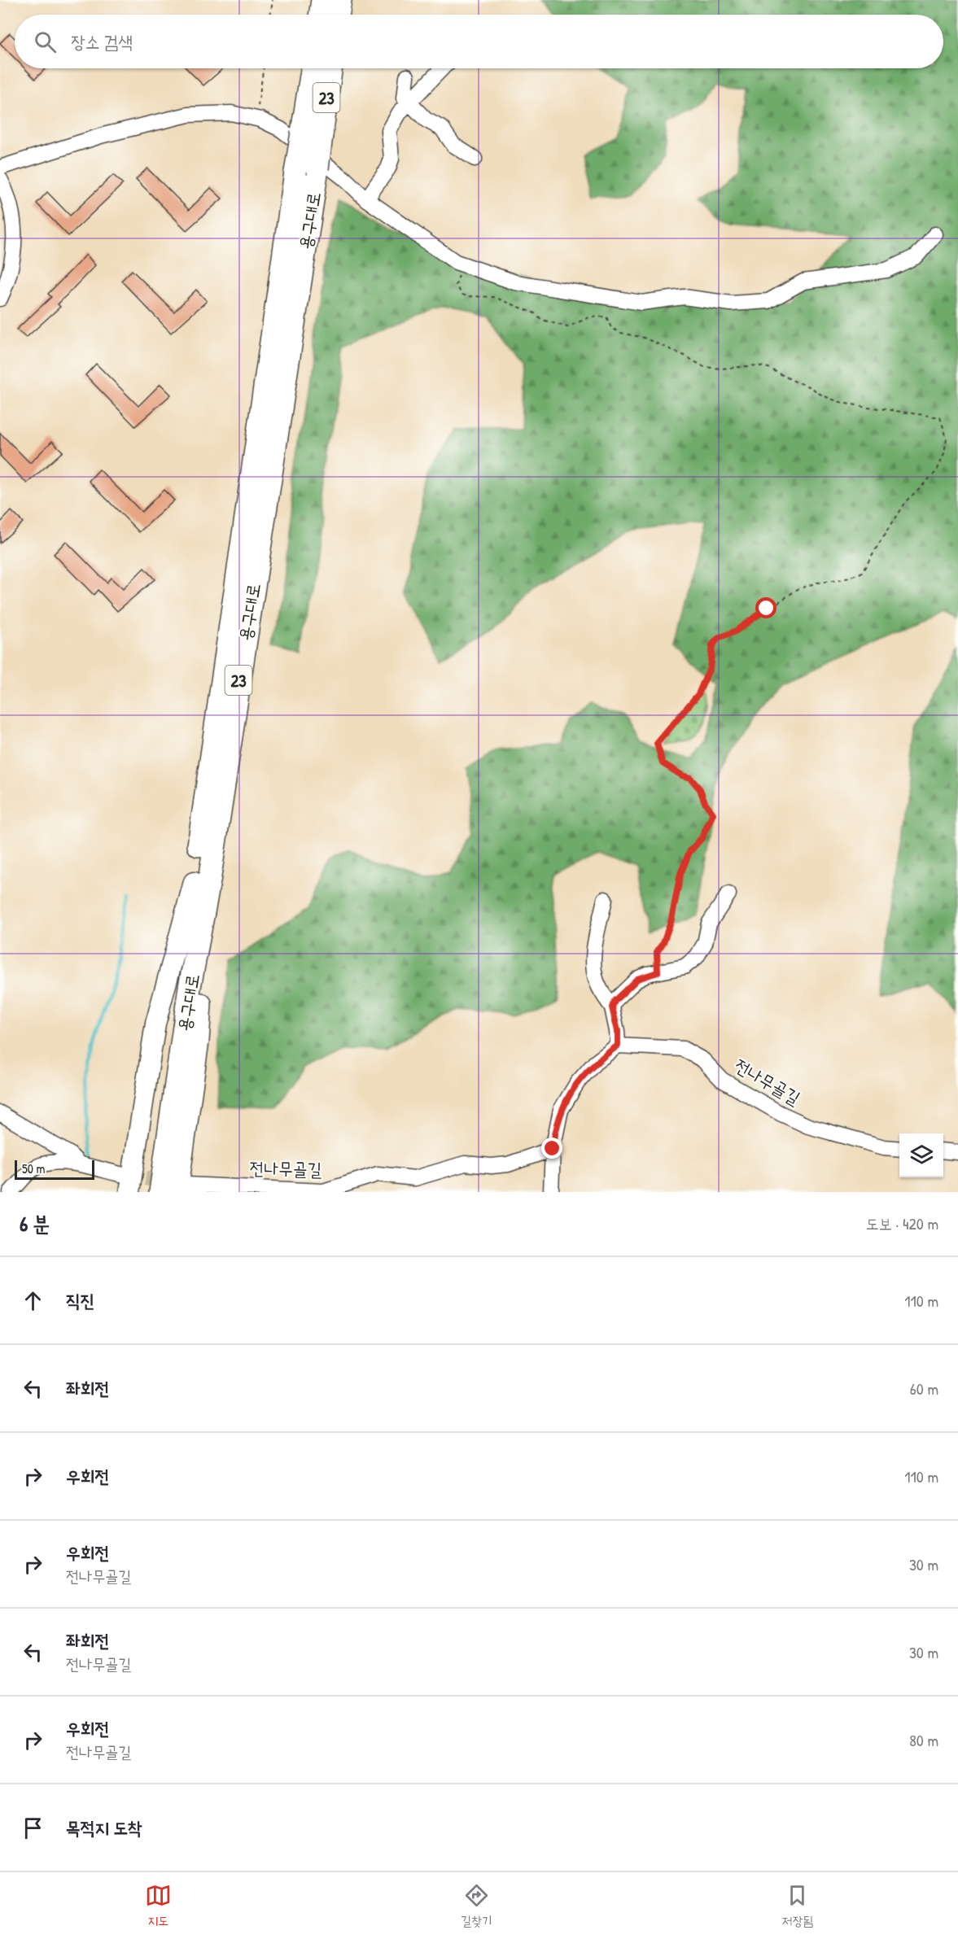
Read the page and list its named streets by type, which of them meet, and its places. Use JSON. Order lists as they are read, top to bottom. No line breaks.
{"streets":{"highway":["23","용구대로"],"street":["전나무골길"]},"scale_bar":"50 m","page":{"search":"장소 검색","scale":"50 m","heading":["6 분","도보 · 420 m"],"list":[["직진","110 m"],["좌회전","60 m"],["우회전","110 m"],["우회전","전나무골길","30 m"],["좌회전","전나무골길","30 m"],["우회전","전나무골길","80 m"],"목적지 도착"],"nav":["지도","길찾기","저장됨"]}}
